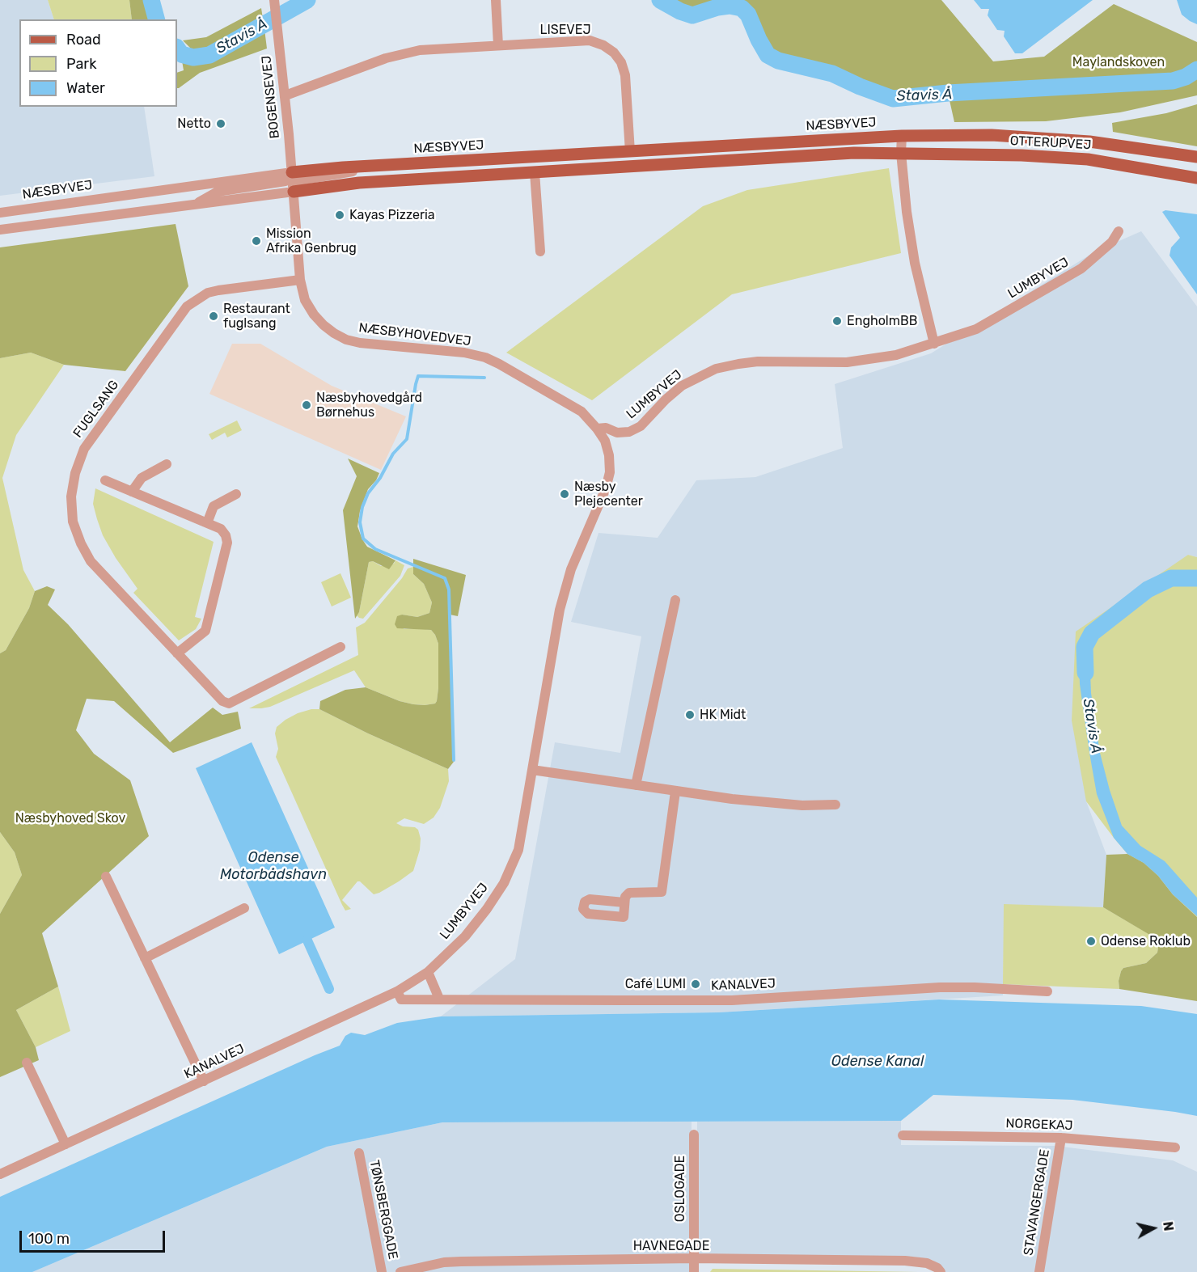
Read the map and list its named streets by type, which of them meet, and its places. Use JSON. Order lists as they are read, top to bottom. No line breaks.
{"streets":{"main road":["NÆSBYVEJ","OTTERUPVEJ"],"street":["LISEVEJ","BOGENSEVEJ","LUMBYVEJ","NÆSBYHOVEDVEJ","FUGLSANG","KANALVEJ","NORGEKAJ","OSLOGADE","STAVANGERGADE","TØNSBERGGADE","HAVNEGADE"]},"crossings":[["LISEVEJ","BOGENSEVEJ"],["LISEVEJ","NÆSBYVEJ"],["BOGENSEVEJ","NÆSBYVEJ"],["BOGENSEVEJ","NÆSBYHOVEDVEJ"],["NÆSBYVEJ","OTTERUPVEJ"],["LUMBYVEJ","NÆSBYHOVEDVEJ"],["LUMBYVEJ","KANALVEJ"],["NÆSBYHOVEDVEJ","FUGLSANG"],["NORGEKAJ","STAVANGERGADE"],["OSLOGADE","HAVNEGADE"]],"water":["Stavis Å","Odense Motorbådshavn","Odense Kanal"],"parks":["Maylandskoven","Næsbyhoved Skov"],"places":["Netto","Kayas Pizzeria","Mission Afrika Genbrug","Restaurant fuglsang","EngholmBB","Næsbyhovedgård Børnehus","Næsby Plejecenter","HK Midt","Odense Roklub","Café LUMI"],"legend":["Road","Park","Water"],"scale_bar":"100 m","north":"right"}
